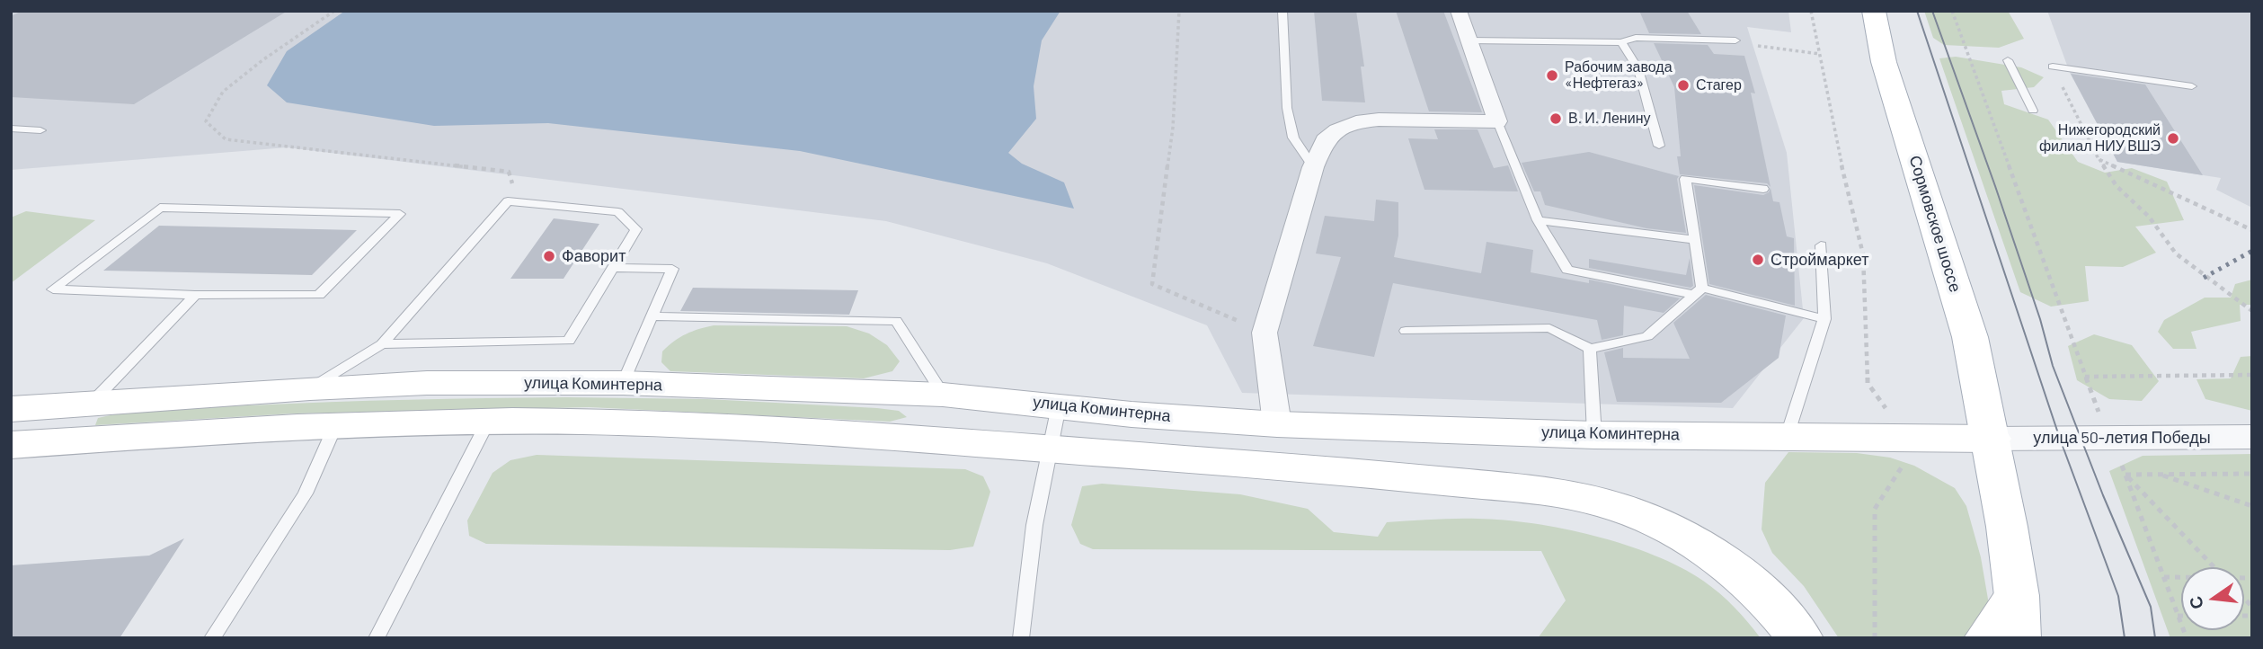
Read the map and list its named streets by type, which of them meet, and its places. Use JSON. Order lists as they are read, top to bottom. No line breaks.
{"streets":{"main road":["Сормовское шоссе","улица Коминтерна"],"street":["улица 50-летия Победы"]},"crossings":[["Сормовское шоссе","улица Коминтерна"],["Сормовское шоссе","улица 50-летия Победы"],["улица Коминтерна","улица 50-летия Победы"]],"places":["Рабочим завода «Нефтегаз»","Стагер","В. И. Ленину","Нижегородский филиал НИУ ВШЭ","Фаворит","Строймаркет"],"north":"left"}
